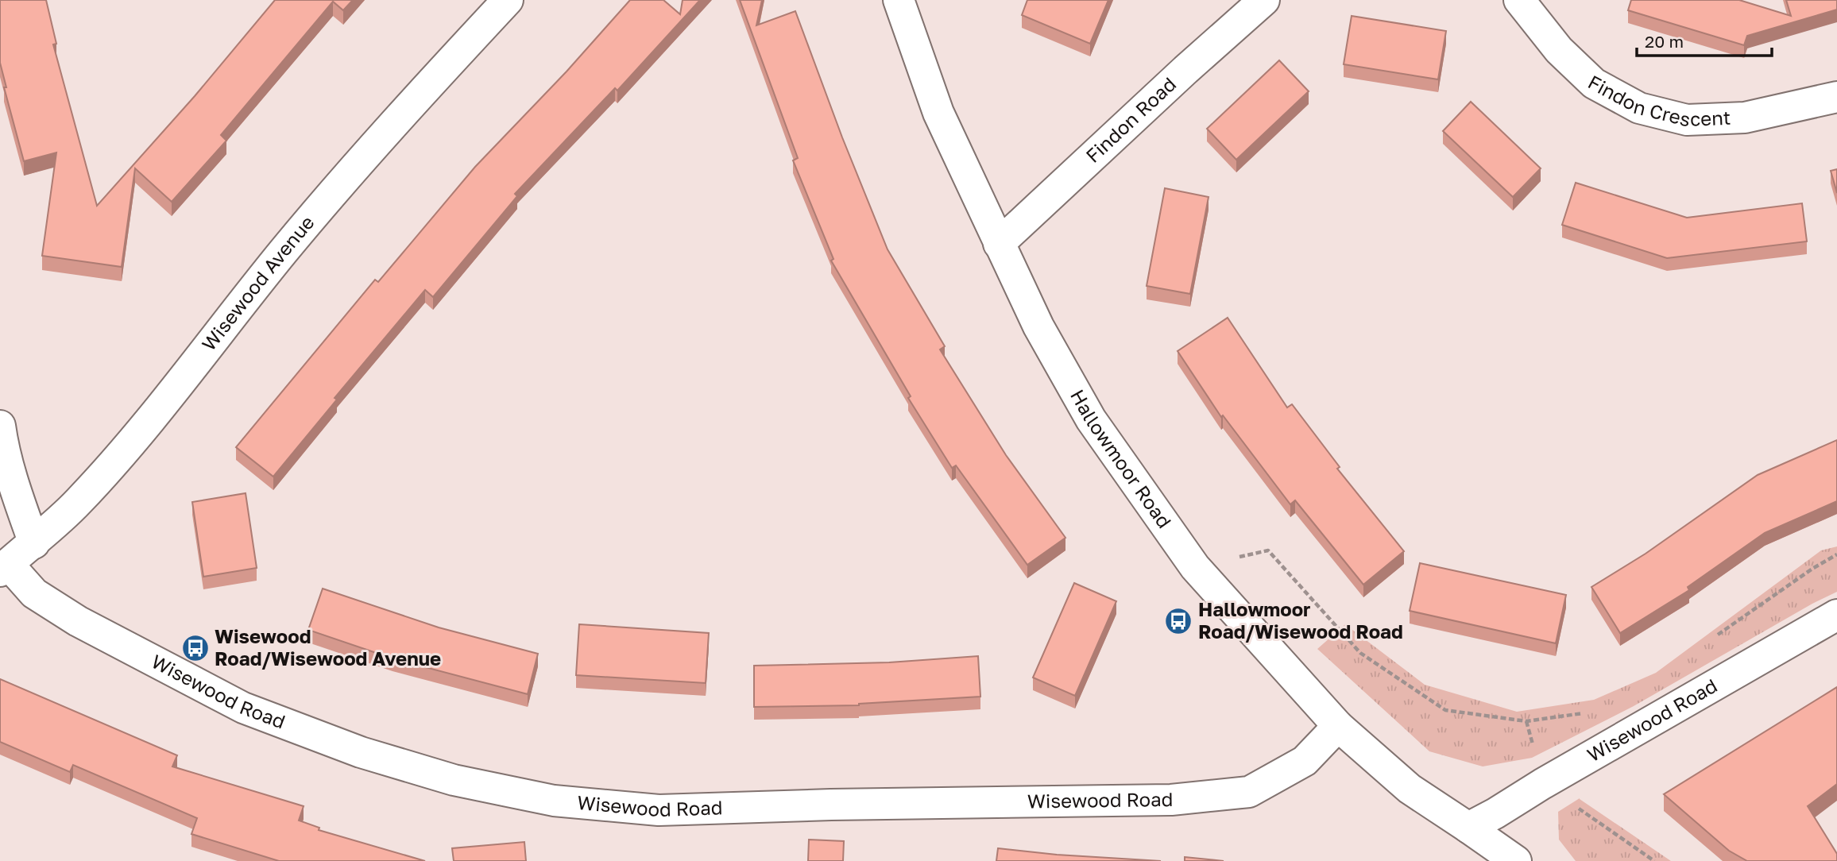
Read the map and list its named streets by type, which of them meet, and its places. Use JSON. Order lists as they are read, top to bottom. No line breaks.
{"streets":{"street":["Findon Crescent","Findon Road","Wisewood Avenue","Hallowmoor Road","Wisewood Road"]},"crossings":[["Findon Road","Hallowmoor Road"],["Wisewood Avenue","Wisewood Road"],["Hallowmoor Road","Wisewood Road"]],"places":{"bus stop":["Hallowmoor Road/Wisewood Road","Wisewood Road/Wisewood Avenue"]},"scale_bar":"20 m"}
